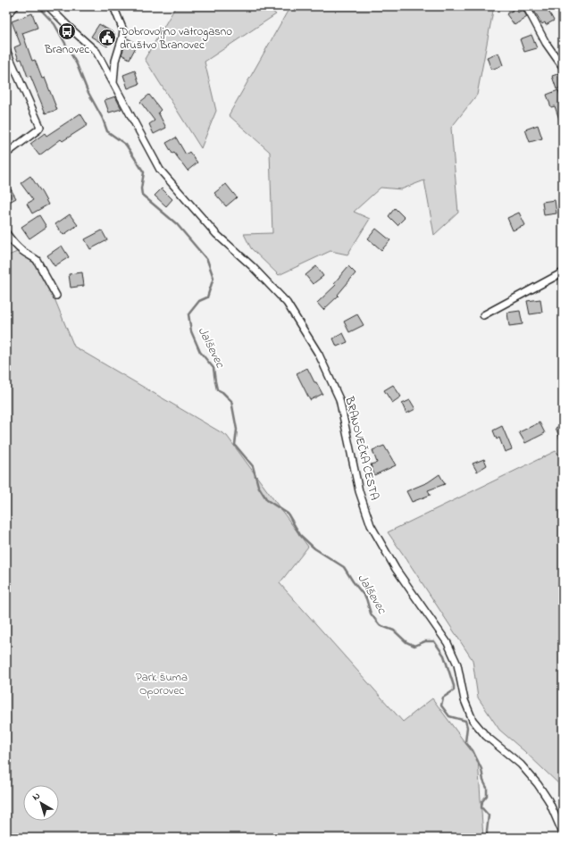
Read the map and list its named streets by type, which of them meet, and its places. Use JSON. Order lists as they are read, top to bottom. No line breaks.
{"streets":{"street":["BRANOVEČKA CESTA"]},"water":["Jalševec"],"parks":["Park šuma Oporovec"],"places":{"bus stop":["Branovec"],"public building":["Dobrovoljno vatrogasno društvo Branovec"]},"north":"top left"}
